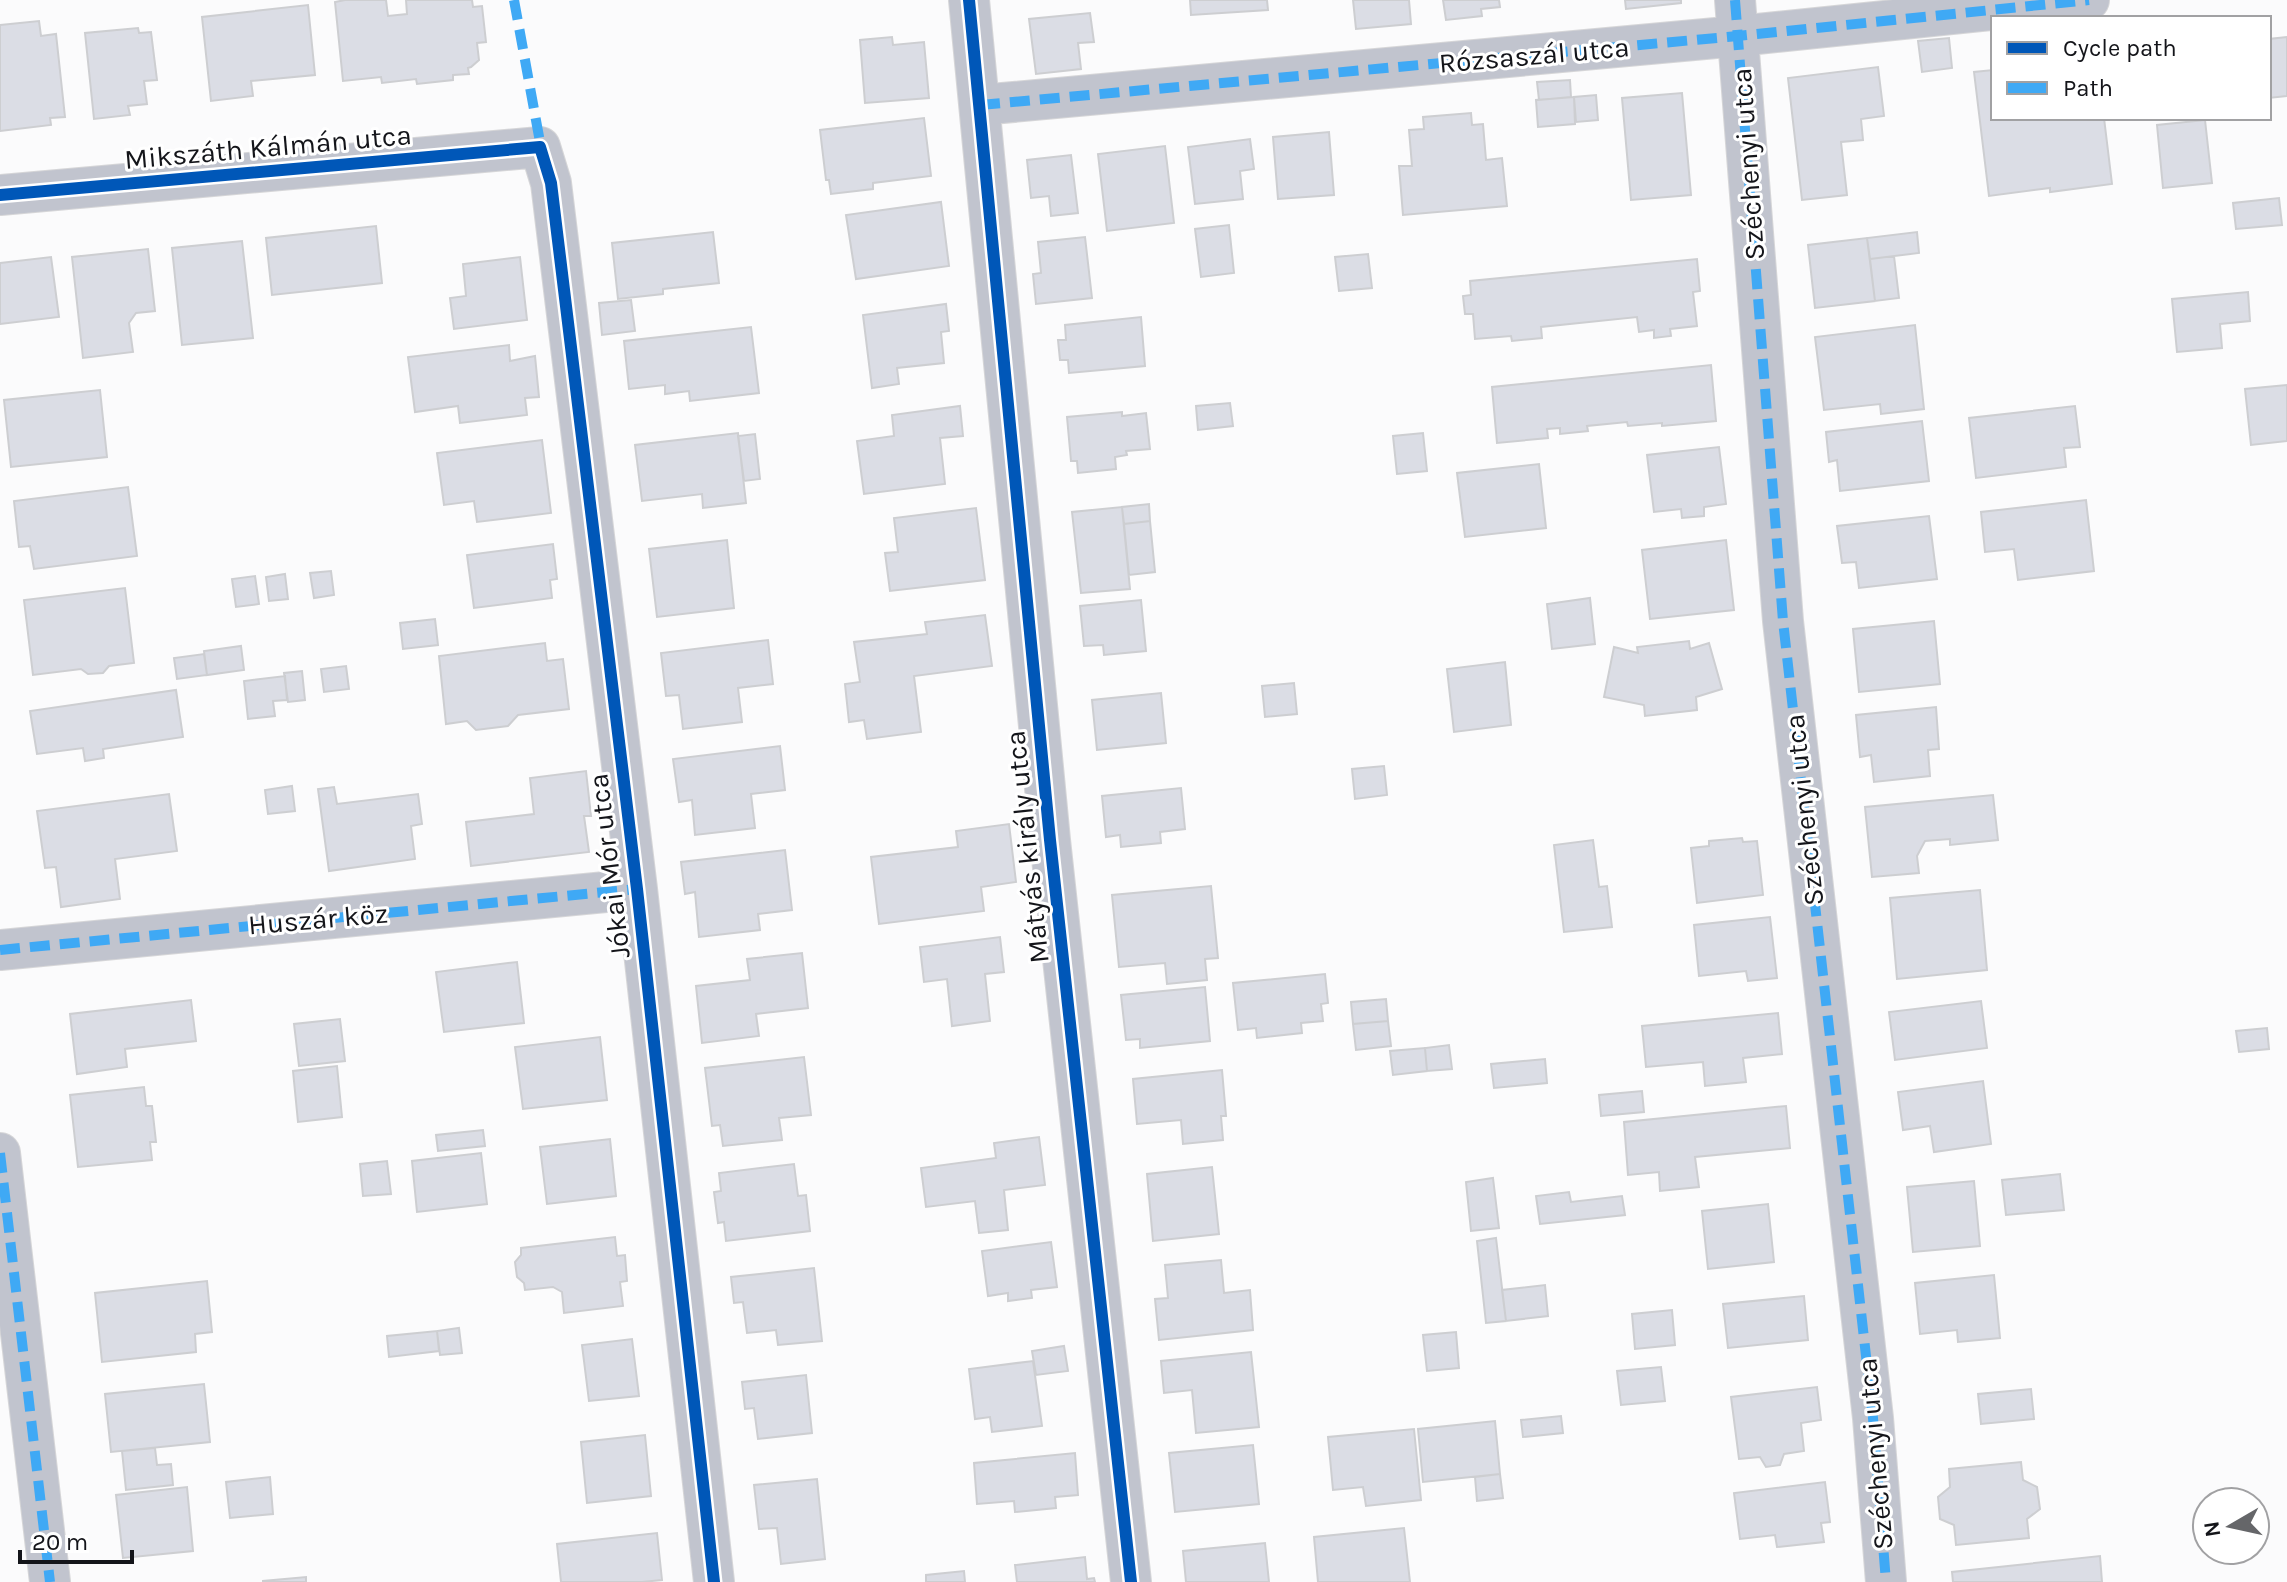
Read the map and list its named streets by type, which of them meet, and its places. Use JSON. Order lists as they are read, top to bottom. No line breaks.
{"streets":{"street":["Rózsaszál utca","Mikszáth Kálmán utca","Széchenyi utca","Mátyás király utca","Jókai Mór utca","Huszár köz"]},"crossings":[["Rózsaszál utca","Széchenyi utca"],["Rózsaszál utca","Mátyás király utca"],["Mikszáth Kálmán utca","Jókai Mór utca"],["Jókai Mór utca","Huszár köz"]],"legend":["Cycle path","Path"],"scale_bar":"20 m","north":"left"}
